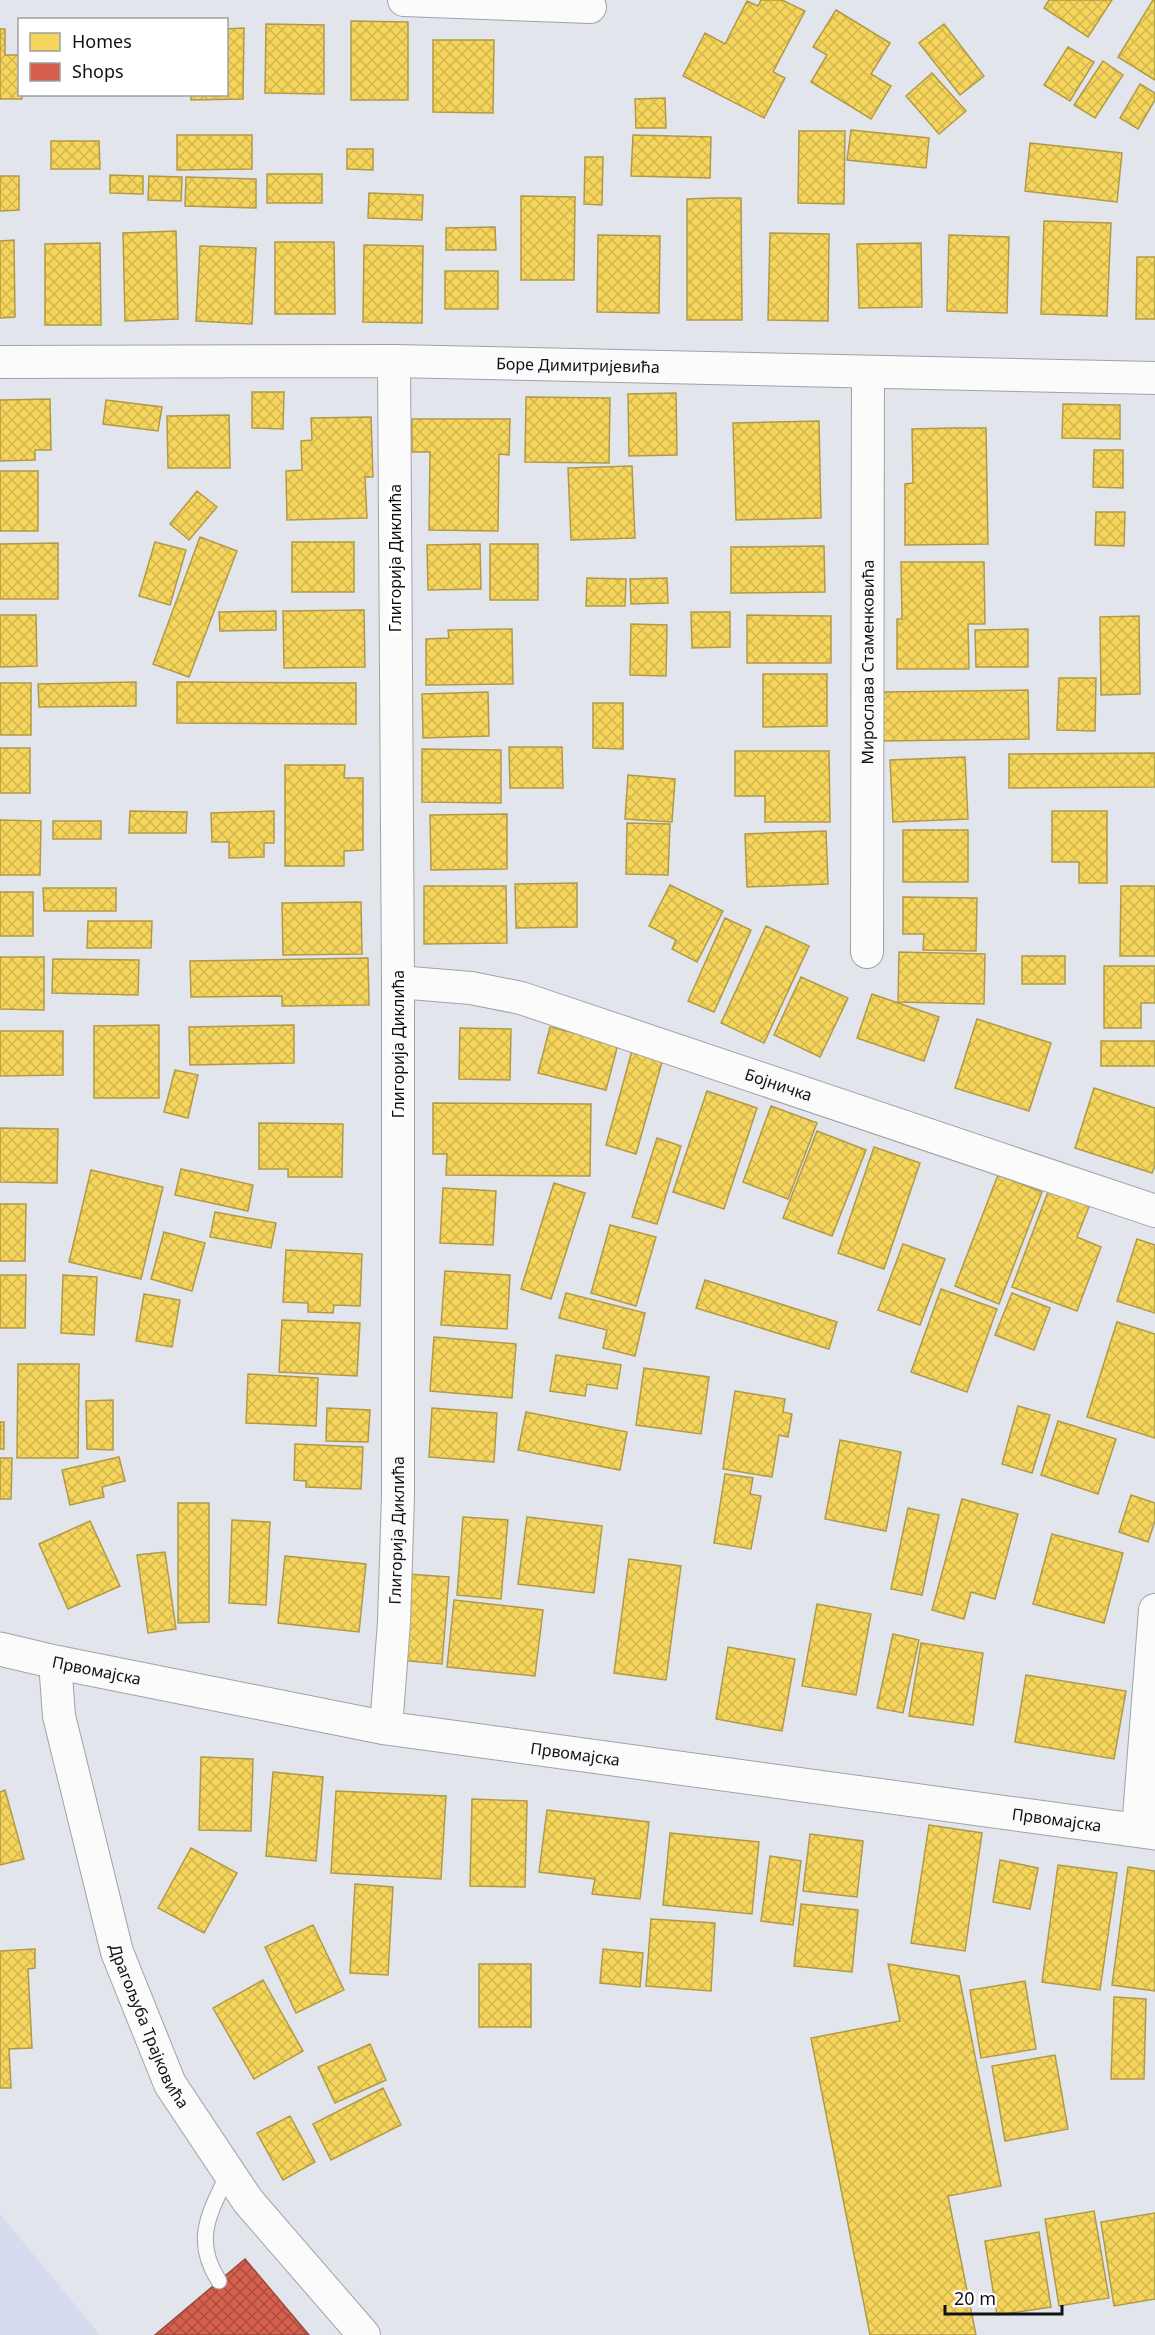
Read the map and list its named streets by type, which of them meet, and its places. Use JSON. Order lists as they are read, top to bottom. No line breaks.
{"streets":{"main road":["Првомајска"],"street":["Боре Димитријевића","Глигорија Диклића","Мирослава Стаменковића","Бојничка","Драгољуба Трајковића"]},"crossings":[["Боре Димитријевића","Глигорија Диклића"],["Боре Димитријевића","Мирослава Стаменковића"],["Глигорија Диклића","Бојничка"],["Глигорија Диклића","Првомајска"],["Првомајска","Драгољуба Трајковића"]],"legend":["Homes","Shops"],"scale_bar":"20 m"}
